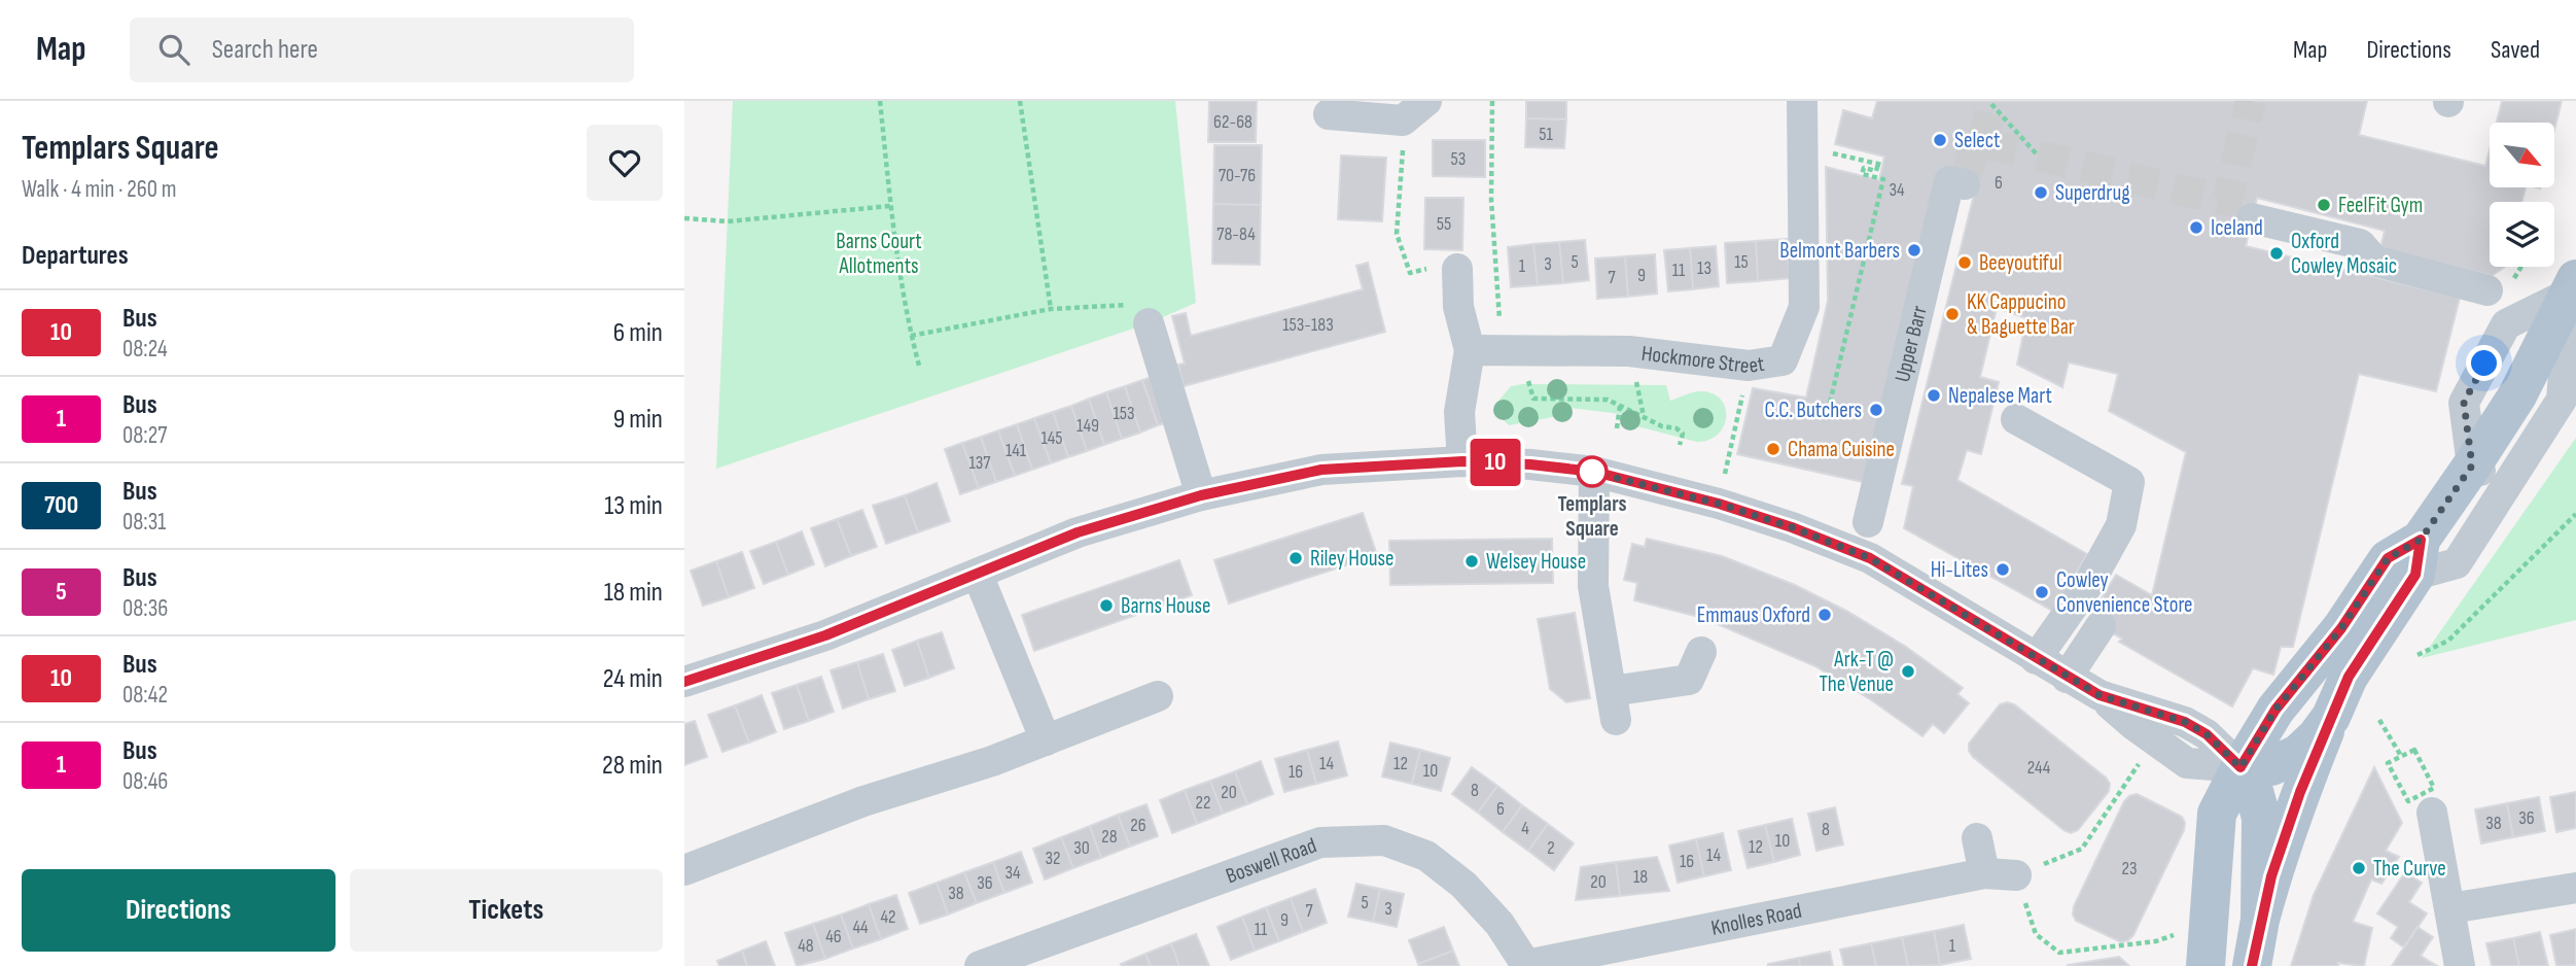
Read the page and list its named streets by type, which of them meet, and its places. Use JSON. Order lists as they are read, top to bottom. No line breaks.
{"streets":{"street":["Upper Barr","Hockmore Street","Boswell Road","Knolles Road"]},"crossings":[["Boswell Road","Knolles Road"]],"parks":["Barns Court Allotments"],"places":["Select","Superdrug","FeelFit Gym","Iceland","Belmont Barbers","Oxford Cowley Mosaic","Beeyoutiful","KK Cappucino & Baguette Bar","Nepalese Mart","C.C. Butchers","Chama Cuisine","Templars Square","Riley House","Welsey House","Hi-Lites","Cowley Convenience Store","Barns House","Emmaus Oxford","Ark-T @ The Venue","The Curve"],"lines":["bus line 10"],"house_numbers":["62-68","51","53","70-76","6","34","55","78-84","5","15","3","1","13","11","9","7","153-183","153","149","145","141","137","14","12","244","10","16","8","20","22","6","36","38","26","4","8","28","10","12","30","2","14","32","16","23","34","18","20","36","38","5","3","7","42","9","44","11","46","48","1"],"north":"bottom right","page":{"header":"Map","search":"Search here","nav":["Map","Directions","Saved"],"heading":[["Templars Square","Walk · 4 min · 260 m"],"Departures"],"on_map":"10","list":[{"mark":"10","name":"Bus","note":"08:24","value":"6 min"},{"mark":"1","name":"Bus","note":"08:27","value":"9 min"},{"mark":"700","name":"Bus","note":"08:31","value":"13 min"},{"mark":"5","name":"Bus","note":"08:36","value":"18 min"},{"mark":"10","name":"Bus","note":"08:42","value":"24 min"},{"mark":"1","name":"Bus","note":"08:46","value":"28 min"}],"buttons":["Directions","Tickets"]}}
